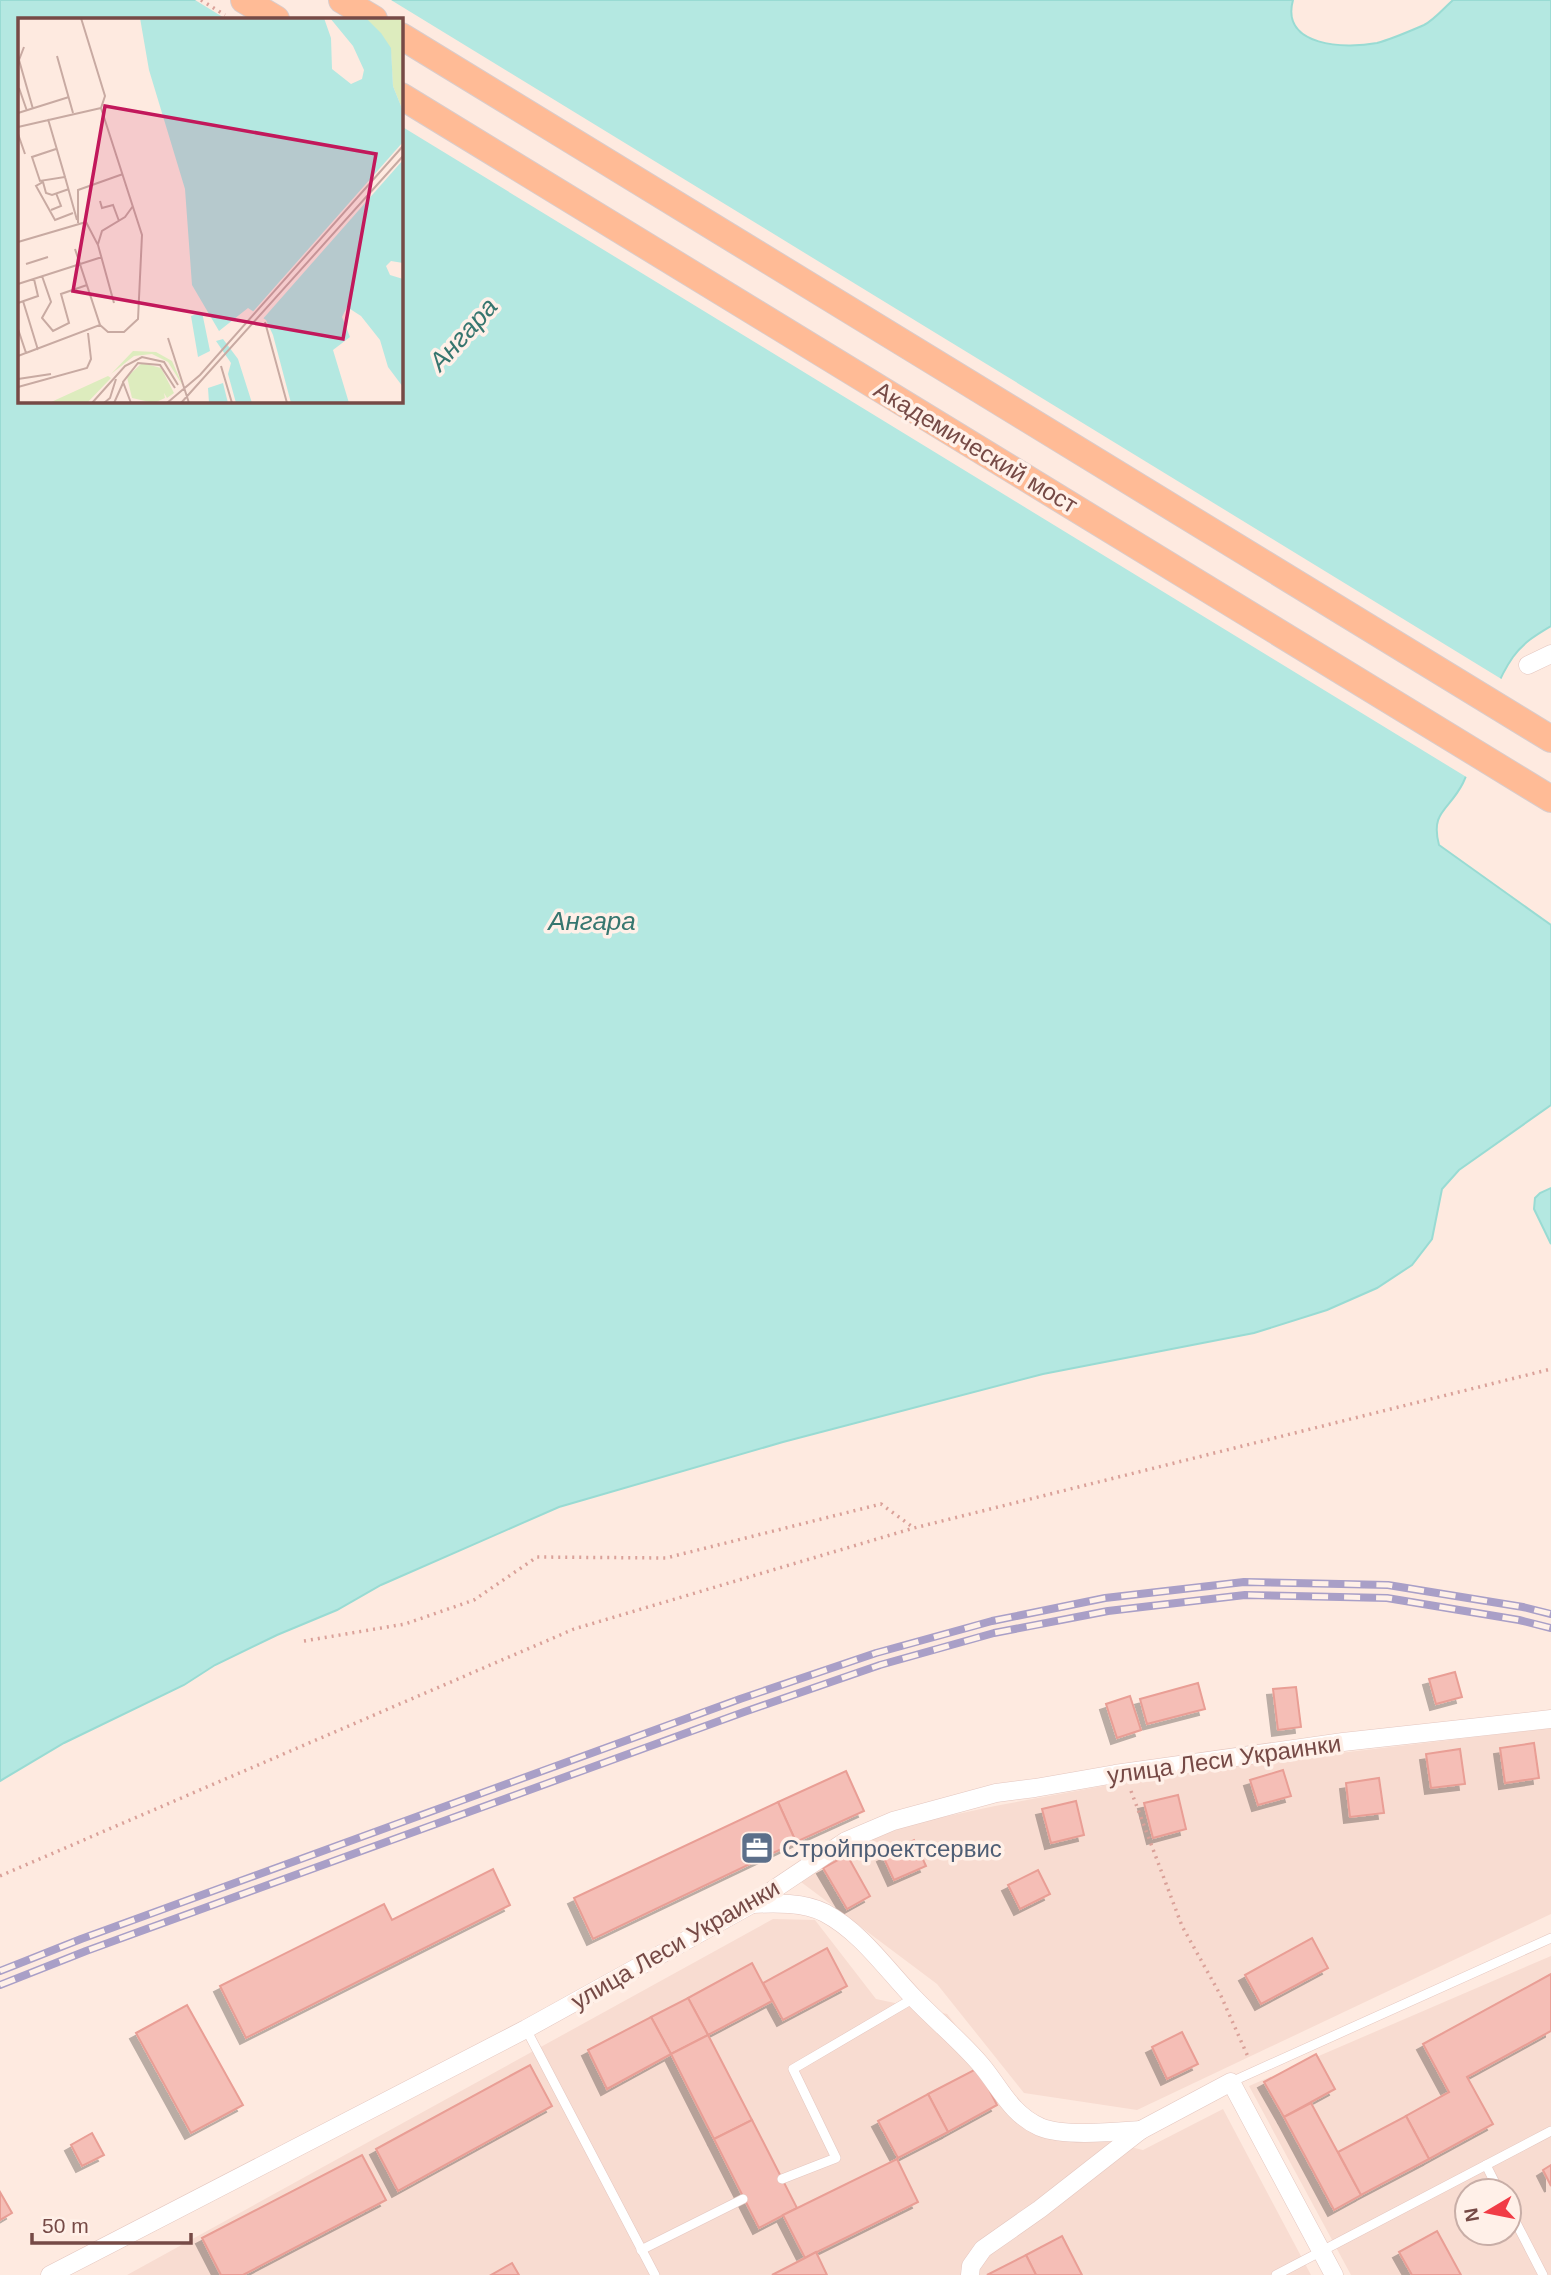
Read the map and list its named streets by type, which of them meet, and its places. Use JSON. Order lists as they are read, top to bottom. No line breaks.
{"streets":{"main road":["Академический мост"],"street":["улица Леси Украинки"]},"water":["Ангара"],"places":{"office":["Стройпроектсервис"]},"scale_bar":"50 m","north":"left"}
